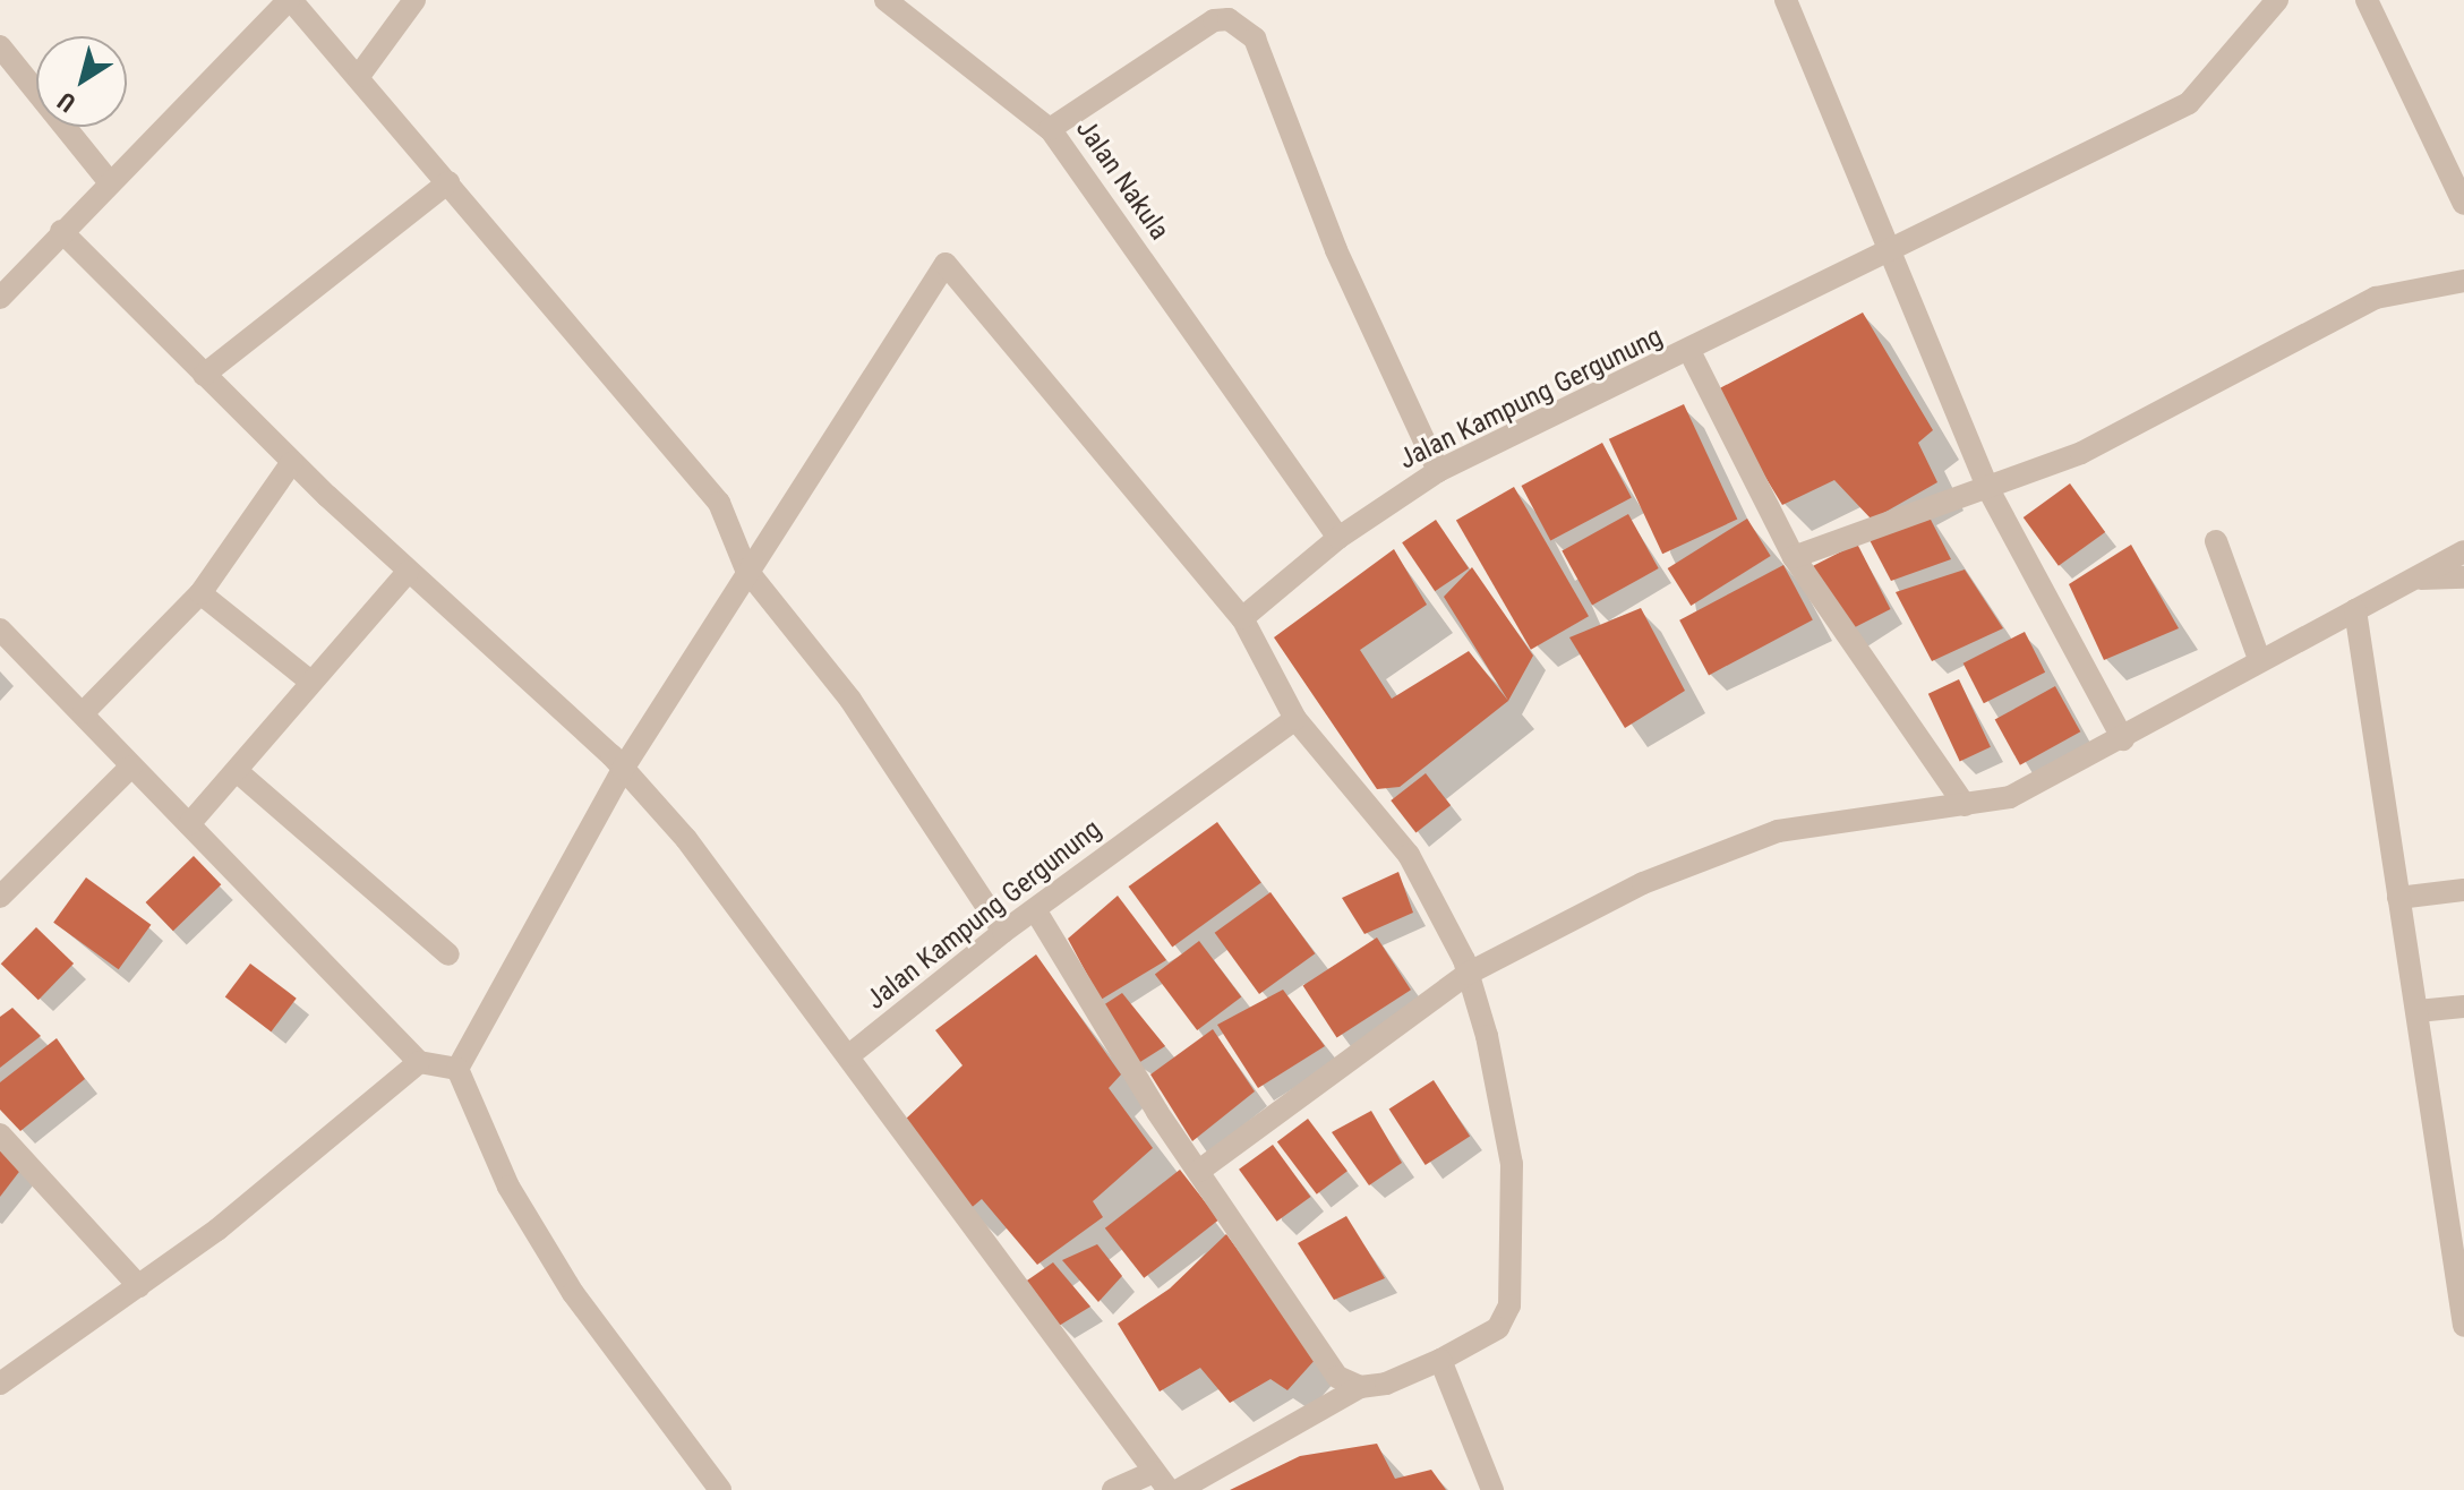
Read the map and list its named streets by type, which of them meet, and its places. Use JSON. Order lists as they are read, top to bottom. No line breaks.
{"streets":{"street":["Jalan Nakula","Jalan Kampung Gergunung"]},"crossings":[["Jalan Nakula","Jalan Kampung Gergunung"]],"north":"bottom left"}
